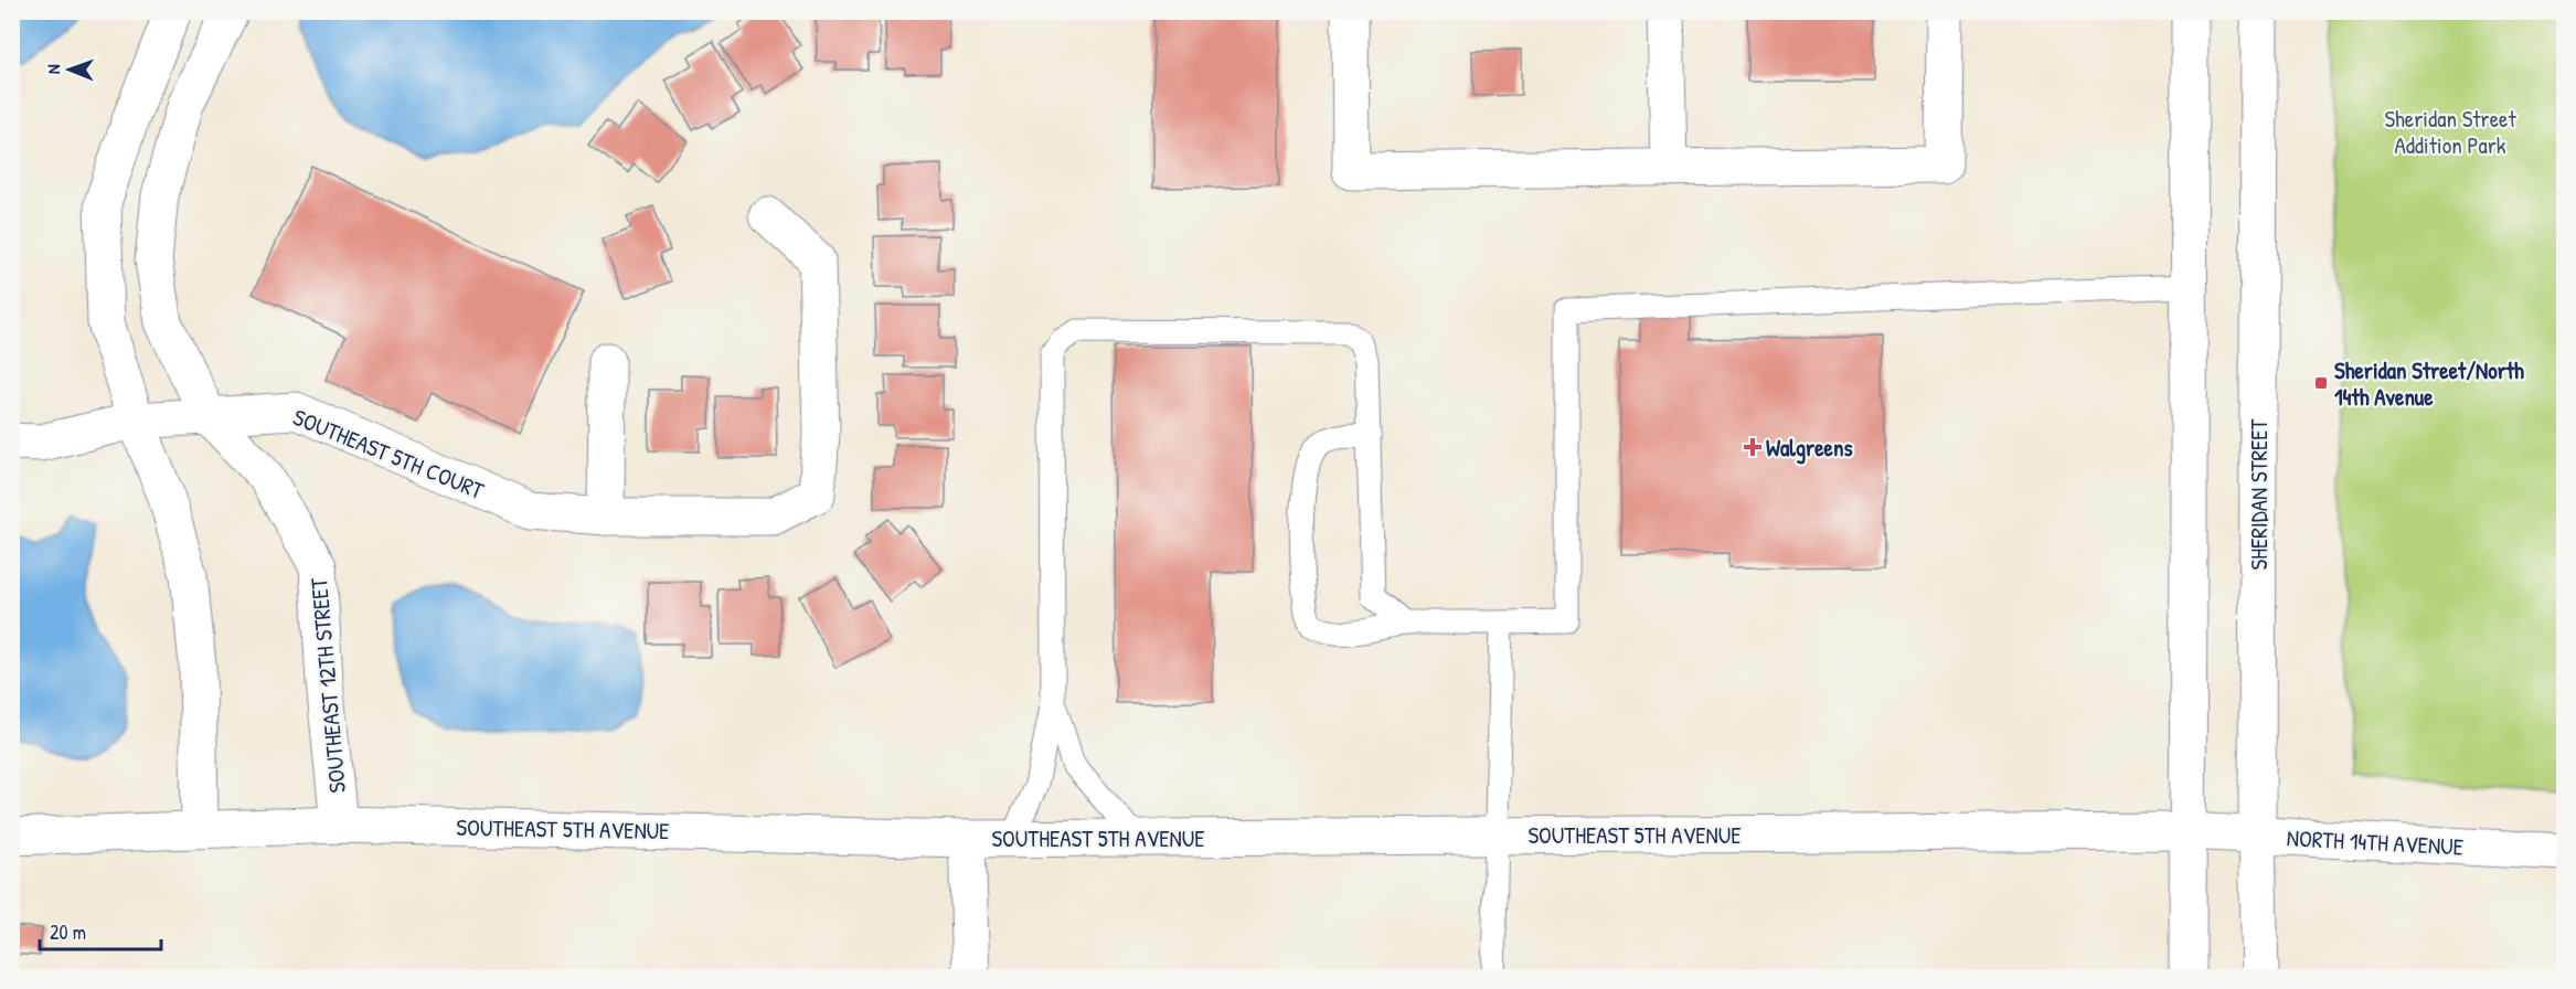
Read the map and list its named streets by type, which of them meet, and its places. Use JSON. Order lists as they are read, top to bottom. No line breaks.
{"streets":{"street":["SOUTHEAST 5TH COURT","SHERIDAN STREET","SOUTHEAST 12TH STREET","SOUTHEAST 5TH AVENUE","NORTH 14TH AVENUE"]},"crossings":[["SOUTHEAST 5TH COURT","SOUTHEAST 12TH STREET"],["SHERIDAN STREET","NORTH 14TH AVENUE"],["SOUTHEAST 12TH STREET","SOUTHEAST 5TH AVENUE"],["SOUTHEAST 5TH AVENUE","NORTH 14TH AVENUE"]],"parks":["Sheridan Street Addition Park"],"places":{"transit":["Sheridan Street/North 14th Avenue"],"health":["Walgreens"]},"scale_bar":"20 m","north":"left"}
